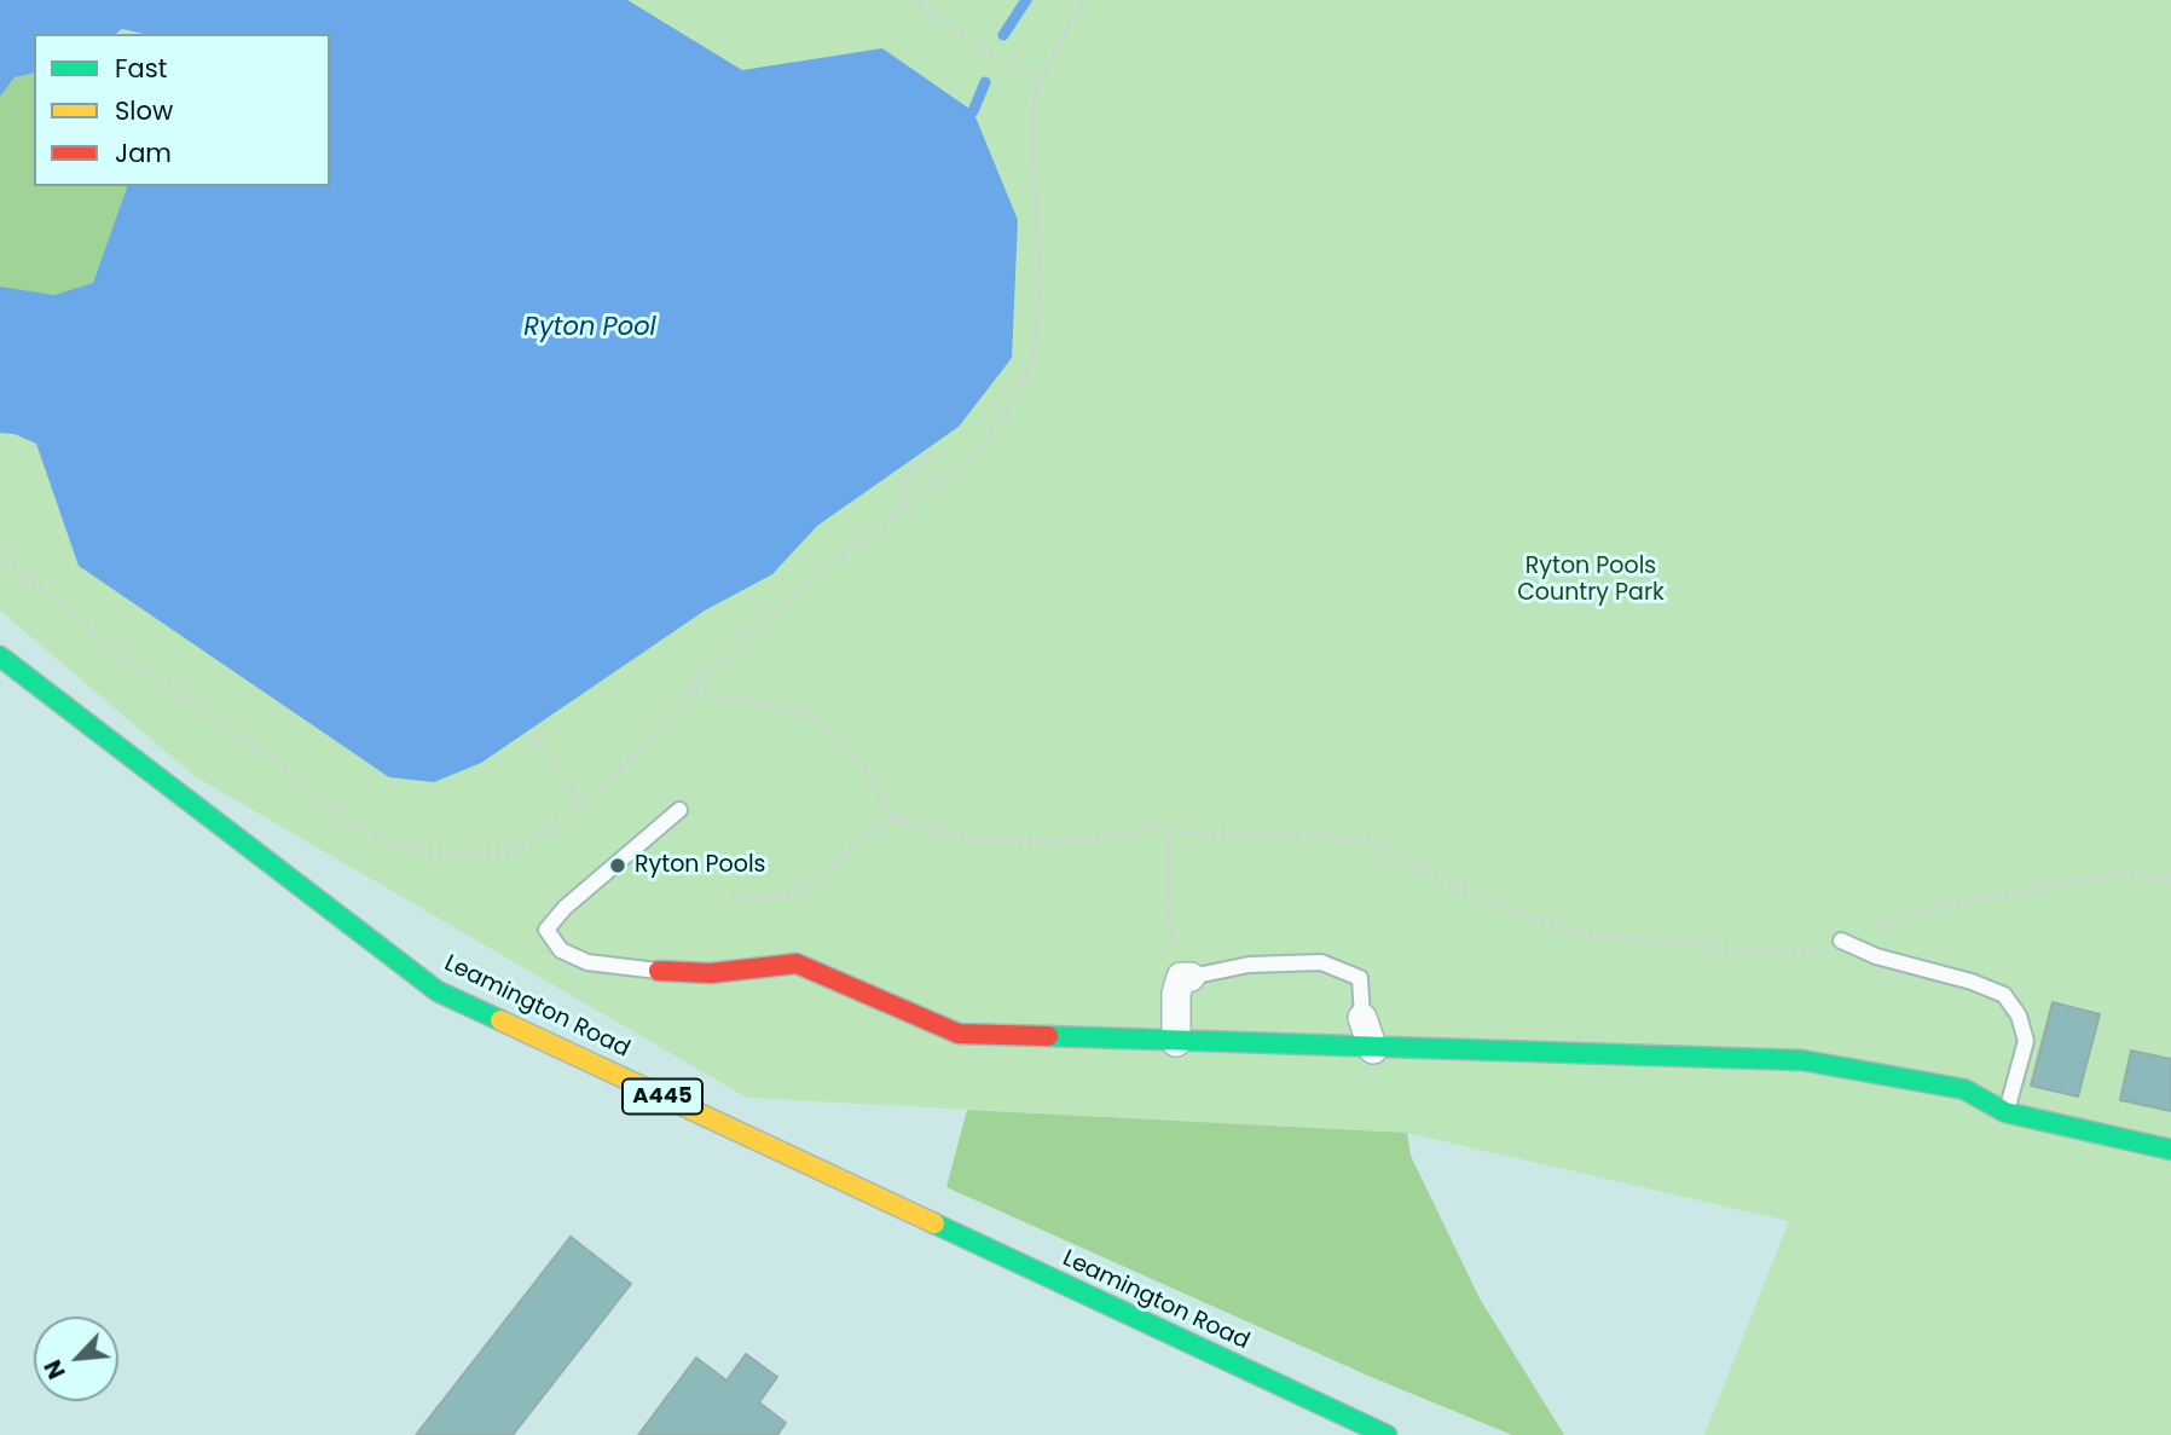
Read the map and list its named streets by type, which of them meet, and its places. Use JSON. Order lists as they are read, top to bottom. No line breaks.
{"streets":{"main road":["Leamington Road","A445"]},"water":["Ryton Pool"],"parks":["Ryton Pools Country Park"],"places":["Ryton Pools"],"legend":["Fast","Slow","Jam"],"north":"bottom left"}
